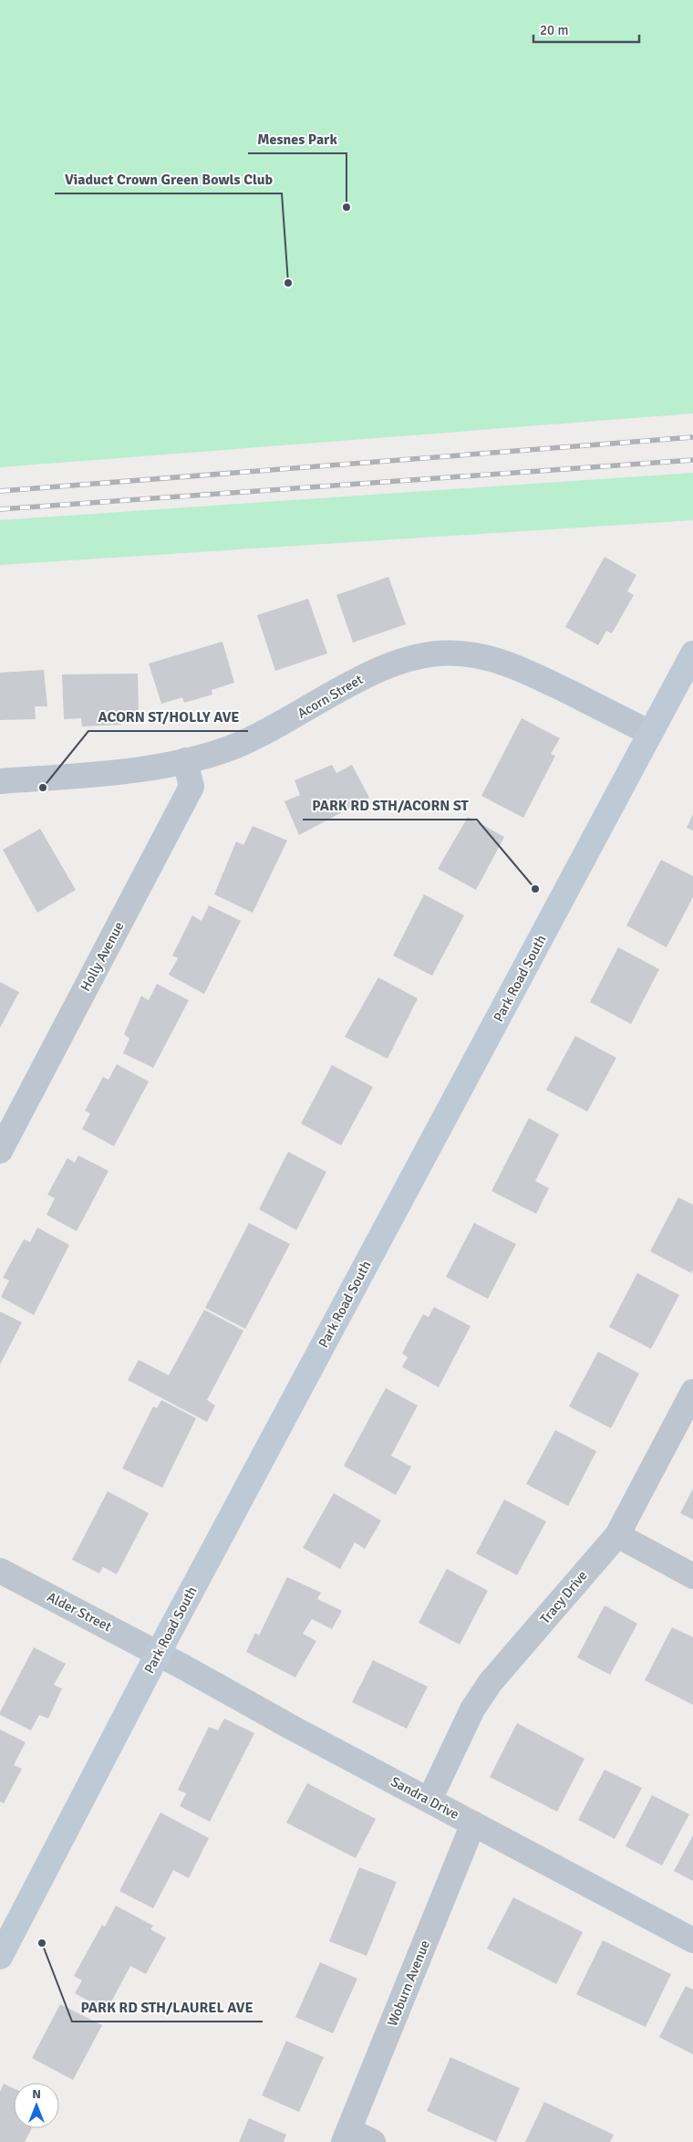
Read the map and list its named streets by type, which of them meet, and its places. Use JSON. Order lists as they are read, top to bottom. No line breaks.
{"streets":{"street":["Acorn Street","Holly Avenue","Park Road South","Tracy Drive","Alder Street","Sandra Drive","Woburn Avenue"]},"crossings":[["Acorn Street","Holly Avenue"],["Acorn Street","Park Road South"],["Park Road South","Alder Street"],["Park Road South","Sandra Drive"],["Tracy Drive","Sandra Drive"],["Alder Street","Sandra Drive"],["Sandra Drive","Woburn Avenue"]],"places":["Mesnes Park","Viaduct Crown Green Bowls Club","ACORN ST/HOLLY AVE","PARK RD STH/ACORN ST","PARK RD STH/LAUREL AVE"],"scale_bar":"20 m","north":"top"}
